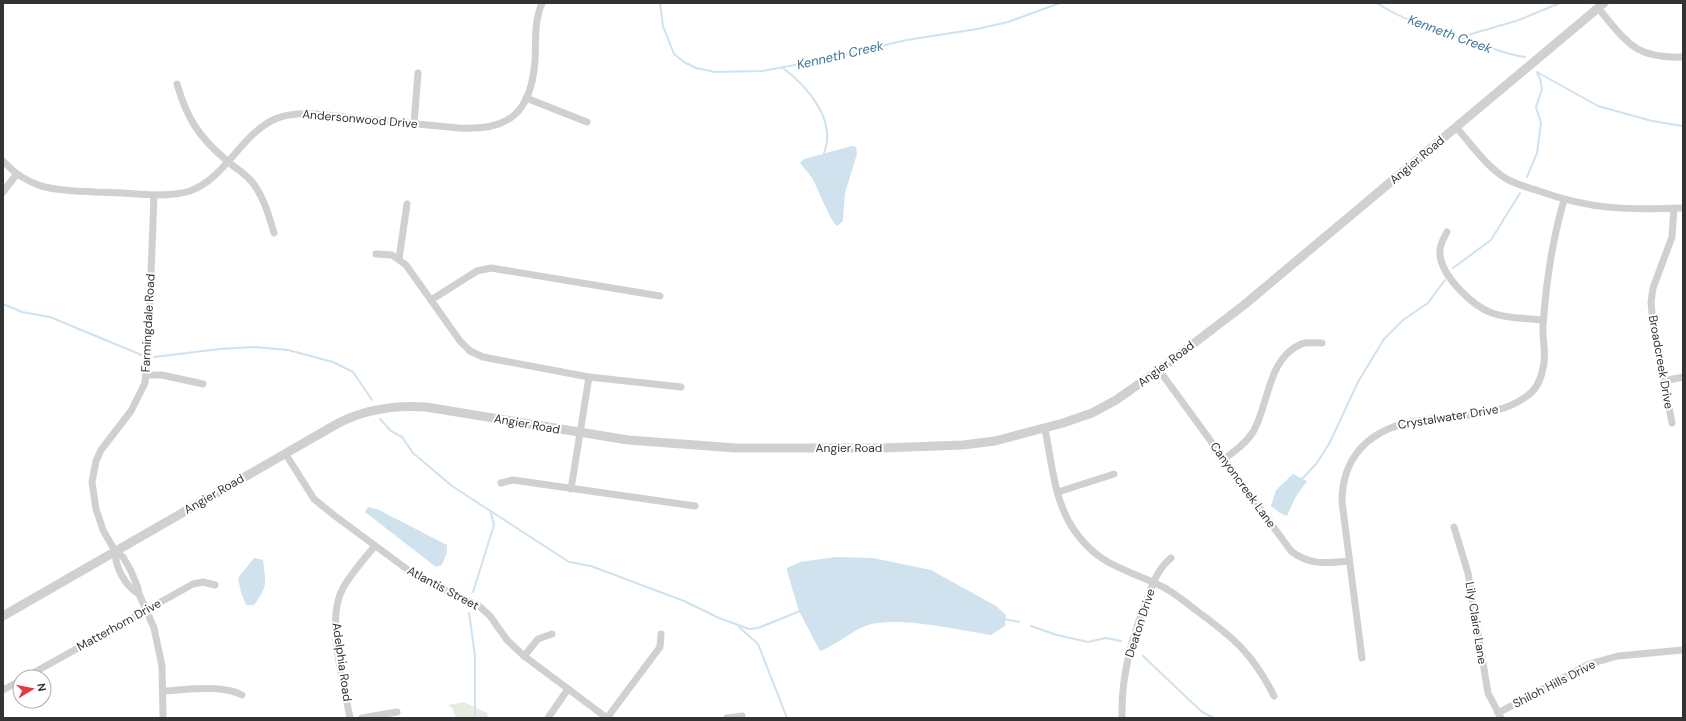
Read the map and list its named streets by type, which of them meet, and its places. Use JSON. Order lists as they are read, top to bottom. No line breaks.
{"streets":{"street":["Andersonwood Drive","Angier Road","Farmingdale Road","Broadcreek Drive","Crystalwater Drive","Canyoncreek Lane","Atlantis Street","Deaton Drive","Lily Claire Lane","Matterhorn Drive","Adelphia Road","Shiloh Hills Drive"]},"crossings":[["Andersonwood Drive","Farmingdale Road"],["Angier Road","Farmingdale Road"],["Angier Road","Canyoncreek Lane"],["Angier Road","Atlantis Street"],["Farmingdale Road","Matterhorn Drive"],["Crystalwater Drive","Canyoncreek Lane"],["Atlantis Street","Adelphia Road"],["Lily Claire Lane","Shiloh Hills Drive"]],"water":["Kenneth Creek"],"north":"right"}
